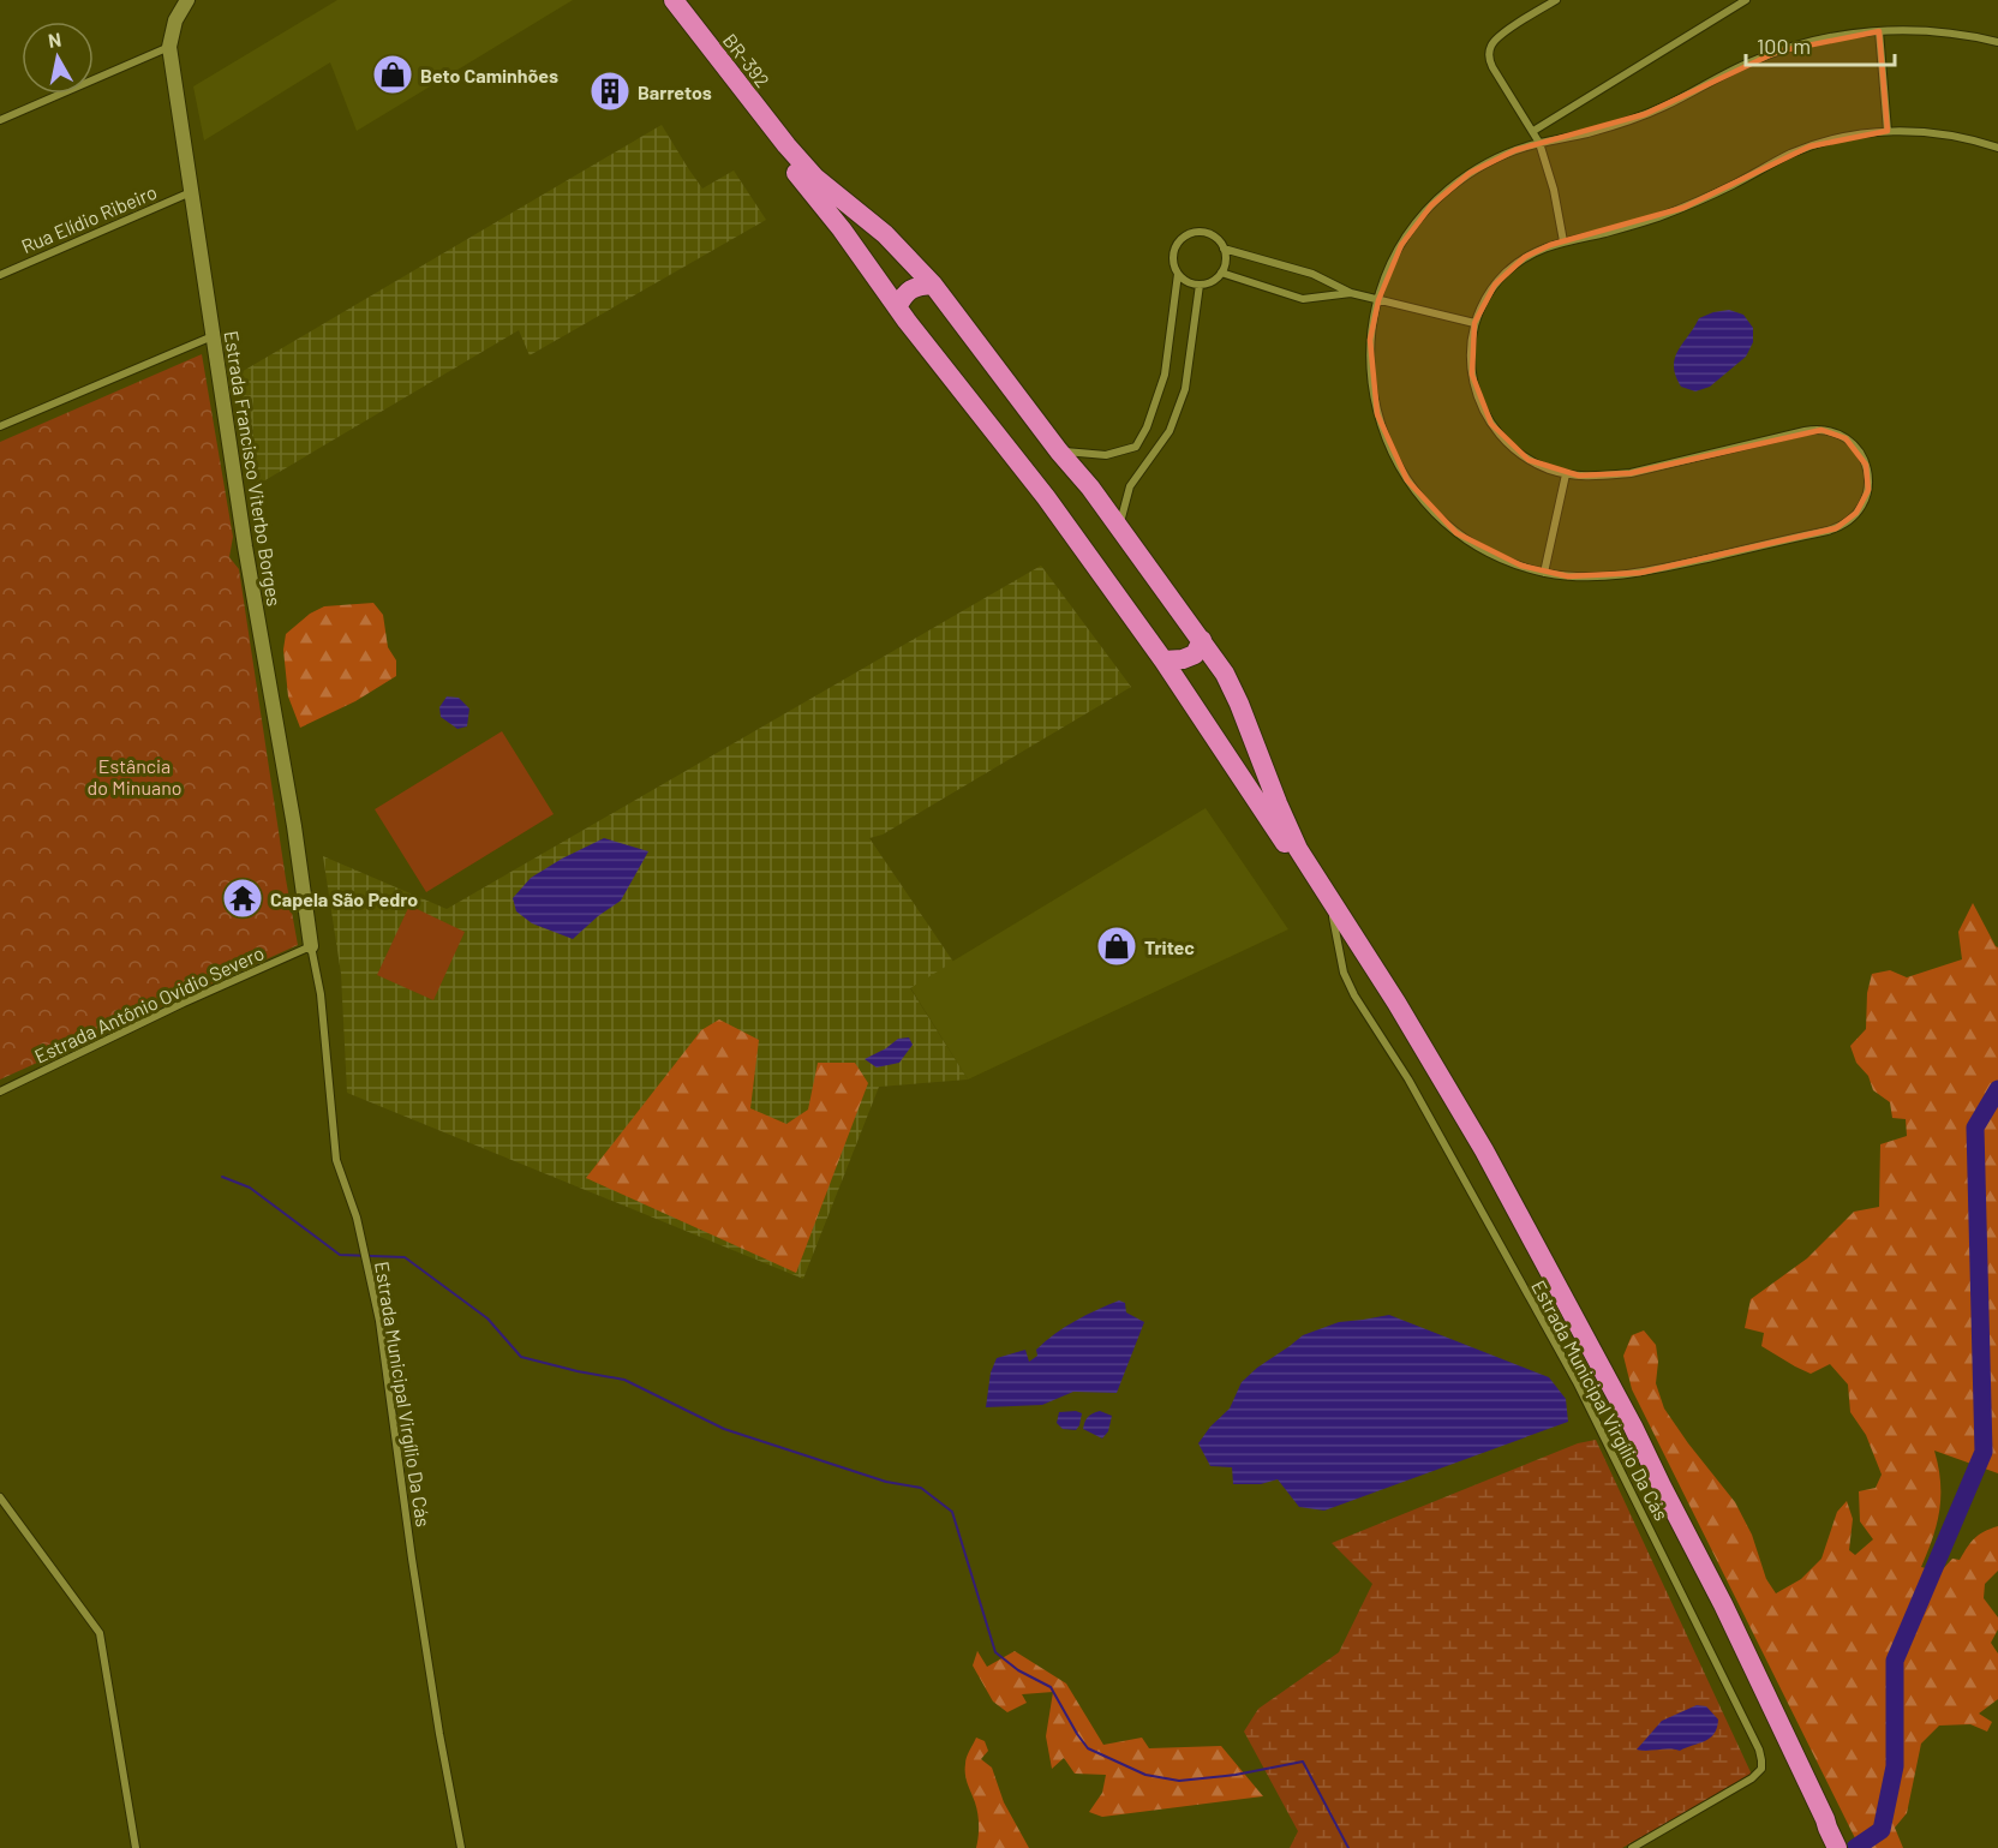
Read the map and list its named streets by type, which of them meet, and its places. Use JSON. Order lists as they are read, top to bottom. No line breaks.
{"streets":{"highway":["BR-392"],"street":["Rua Elídio Ribeiro","Estrada Francisco Viterbo Borges","Estrada Antônio Ovidio Severo","Estrada Municipal Virgílio Da Cás"]},"crossings":[["BR-392","Estrada Municipal Virgílio Da Cás"],["Rua Elídio Ribeiro","Estrada Francisco Viterbo Borges"],["Estrada Francisco Viterbo Borges","Estrada Antônio Ovidio Severo"],["Estrada Francisco Viterbo Borges","Estrada Municipal Virgílio Da Cás"],["Estrada Antônio Ovidio Severo","Estrada Municipal Virgílio Da Cás"]],"parks":["Estância do Minuano"],"places":{"shop":["Beto Caminhões","Tritec"],"building":["Barretos"],"temple":["Capela São Pedro"]},"scale_bar":"100 m","north":"top"}
